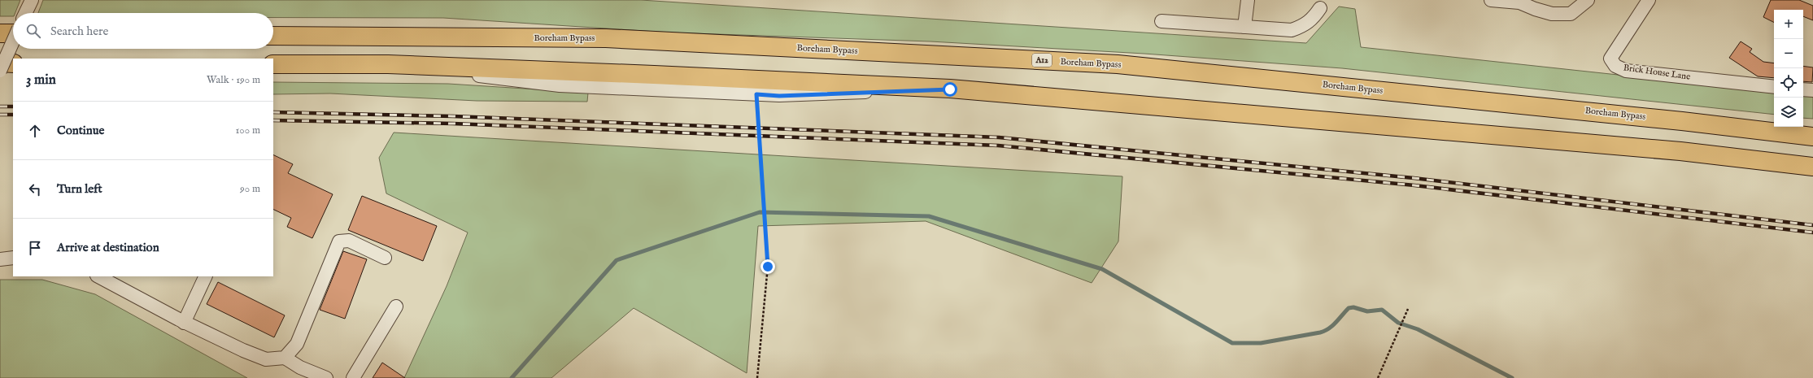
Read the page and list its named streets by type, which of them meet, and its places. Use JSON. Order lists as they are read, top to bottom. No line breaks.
{"streets":{"highway":["Boreham Bypass","A12"],"street":["Brick House Lane"]},"page":{"map_buttons":["+","−"],"search":"Search here","heading":["3 min","Walk · 190 m"],"list":[["Continue","100 m"],["Turn left","90 m"],"Arrive at destination"]}}
